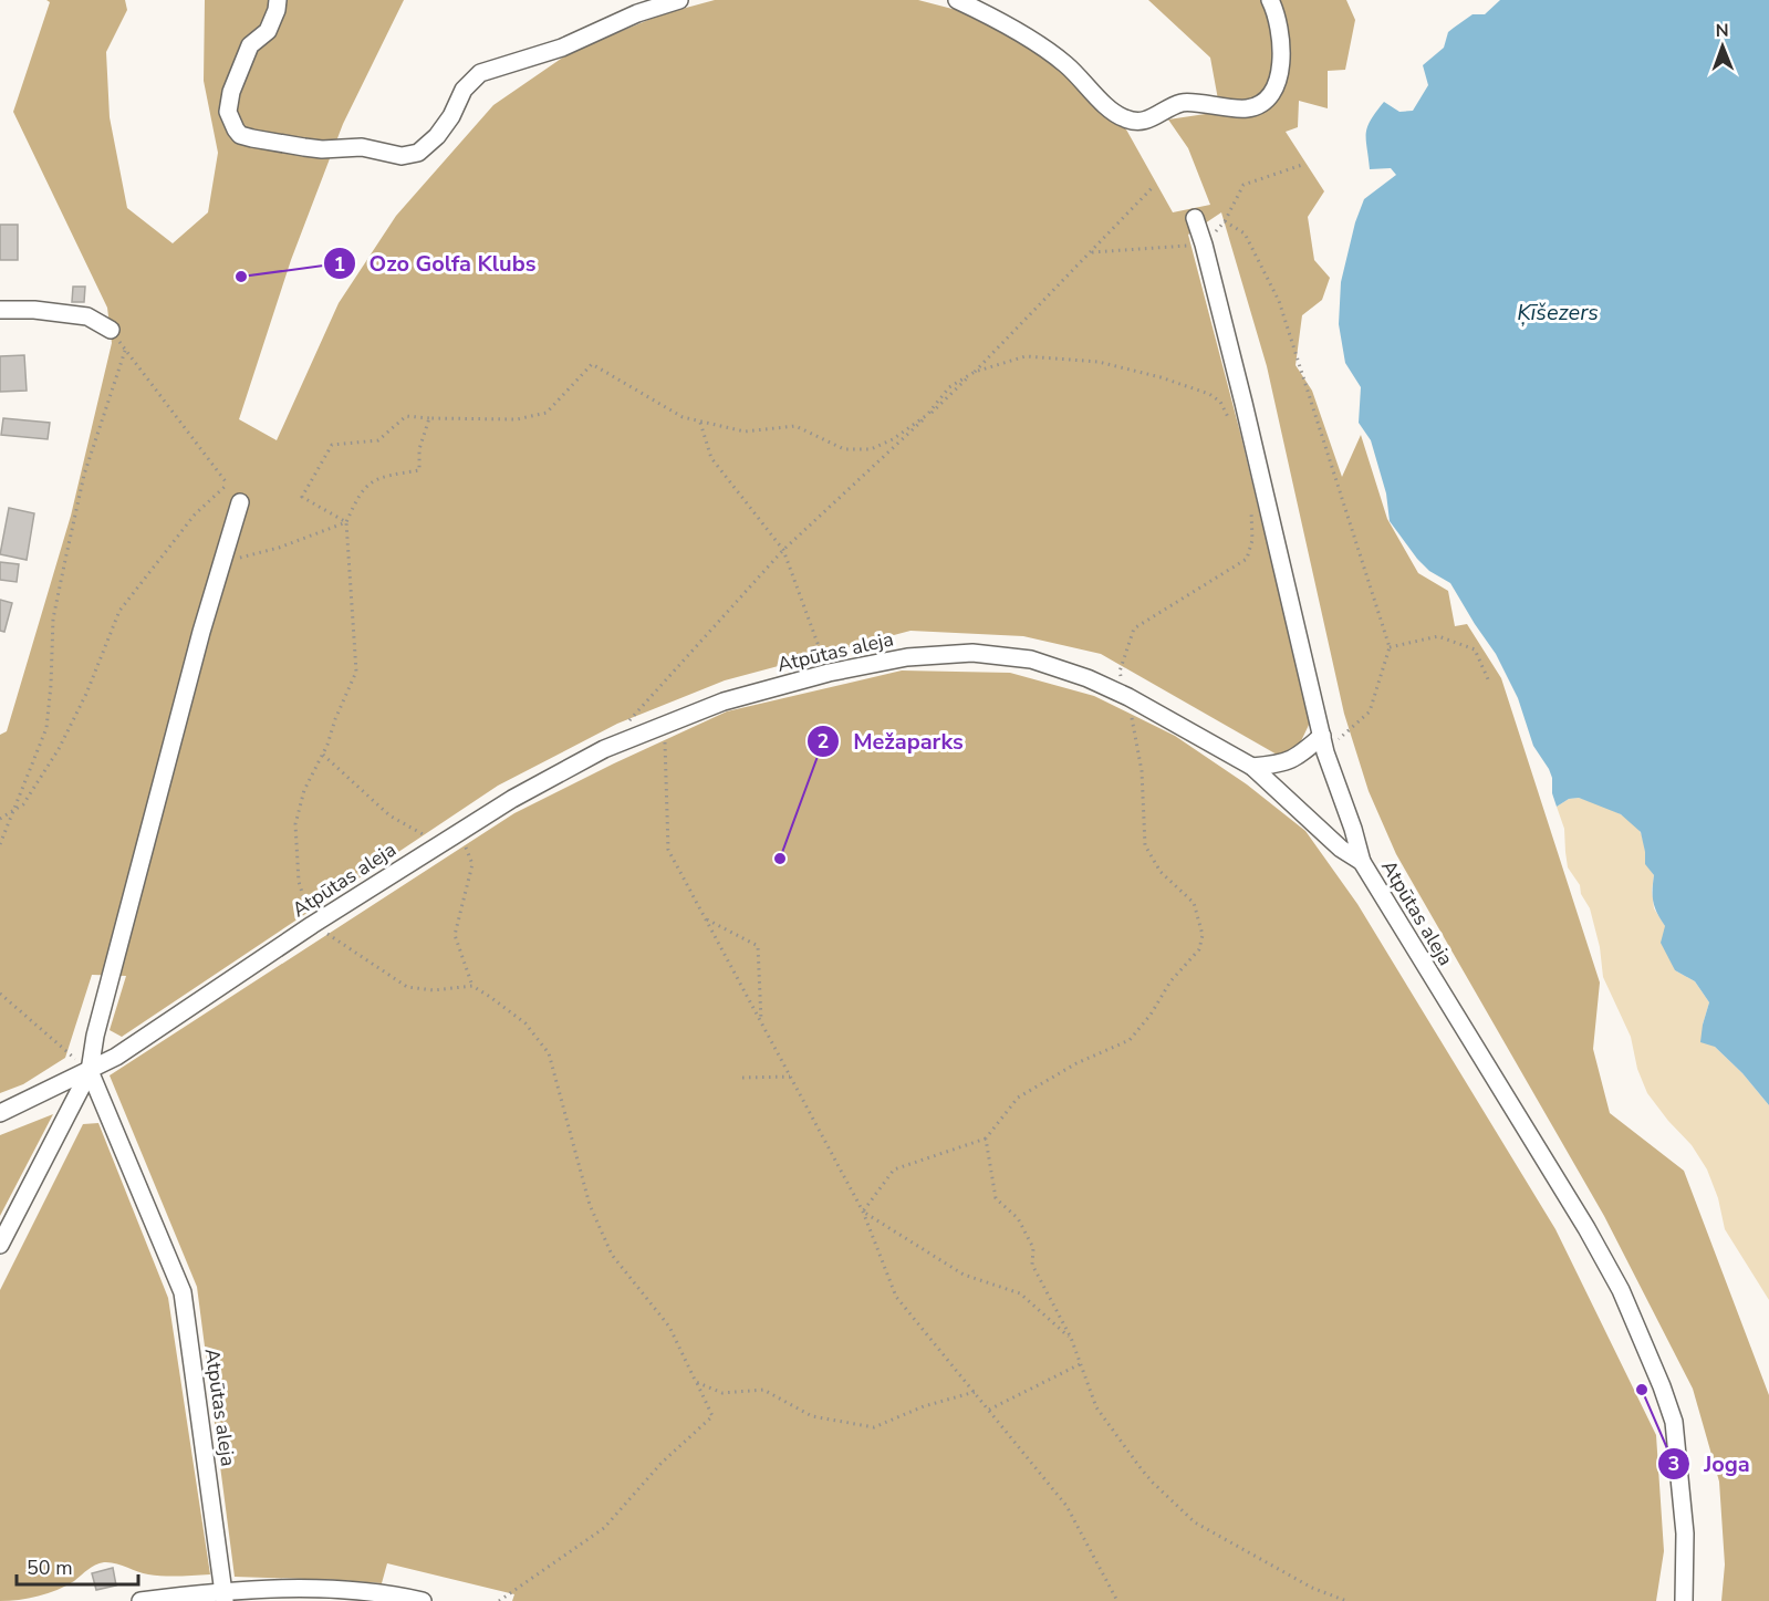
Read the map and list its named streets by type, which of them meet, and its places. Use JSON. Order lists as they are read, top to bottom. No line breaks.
{"streets":{"street":["Atpūtas aleja"]},"water":["Ķīšezers"],"places":["Ozo Golfa Klubs","Mežaparks","Joga"],"scale_bar":"50 m","north":"top"}
